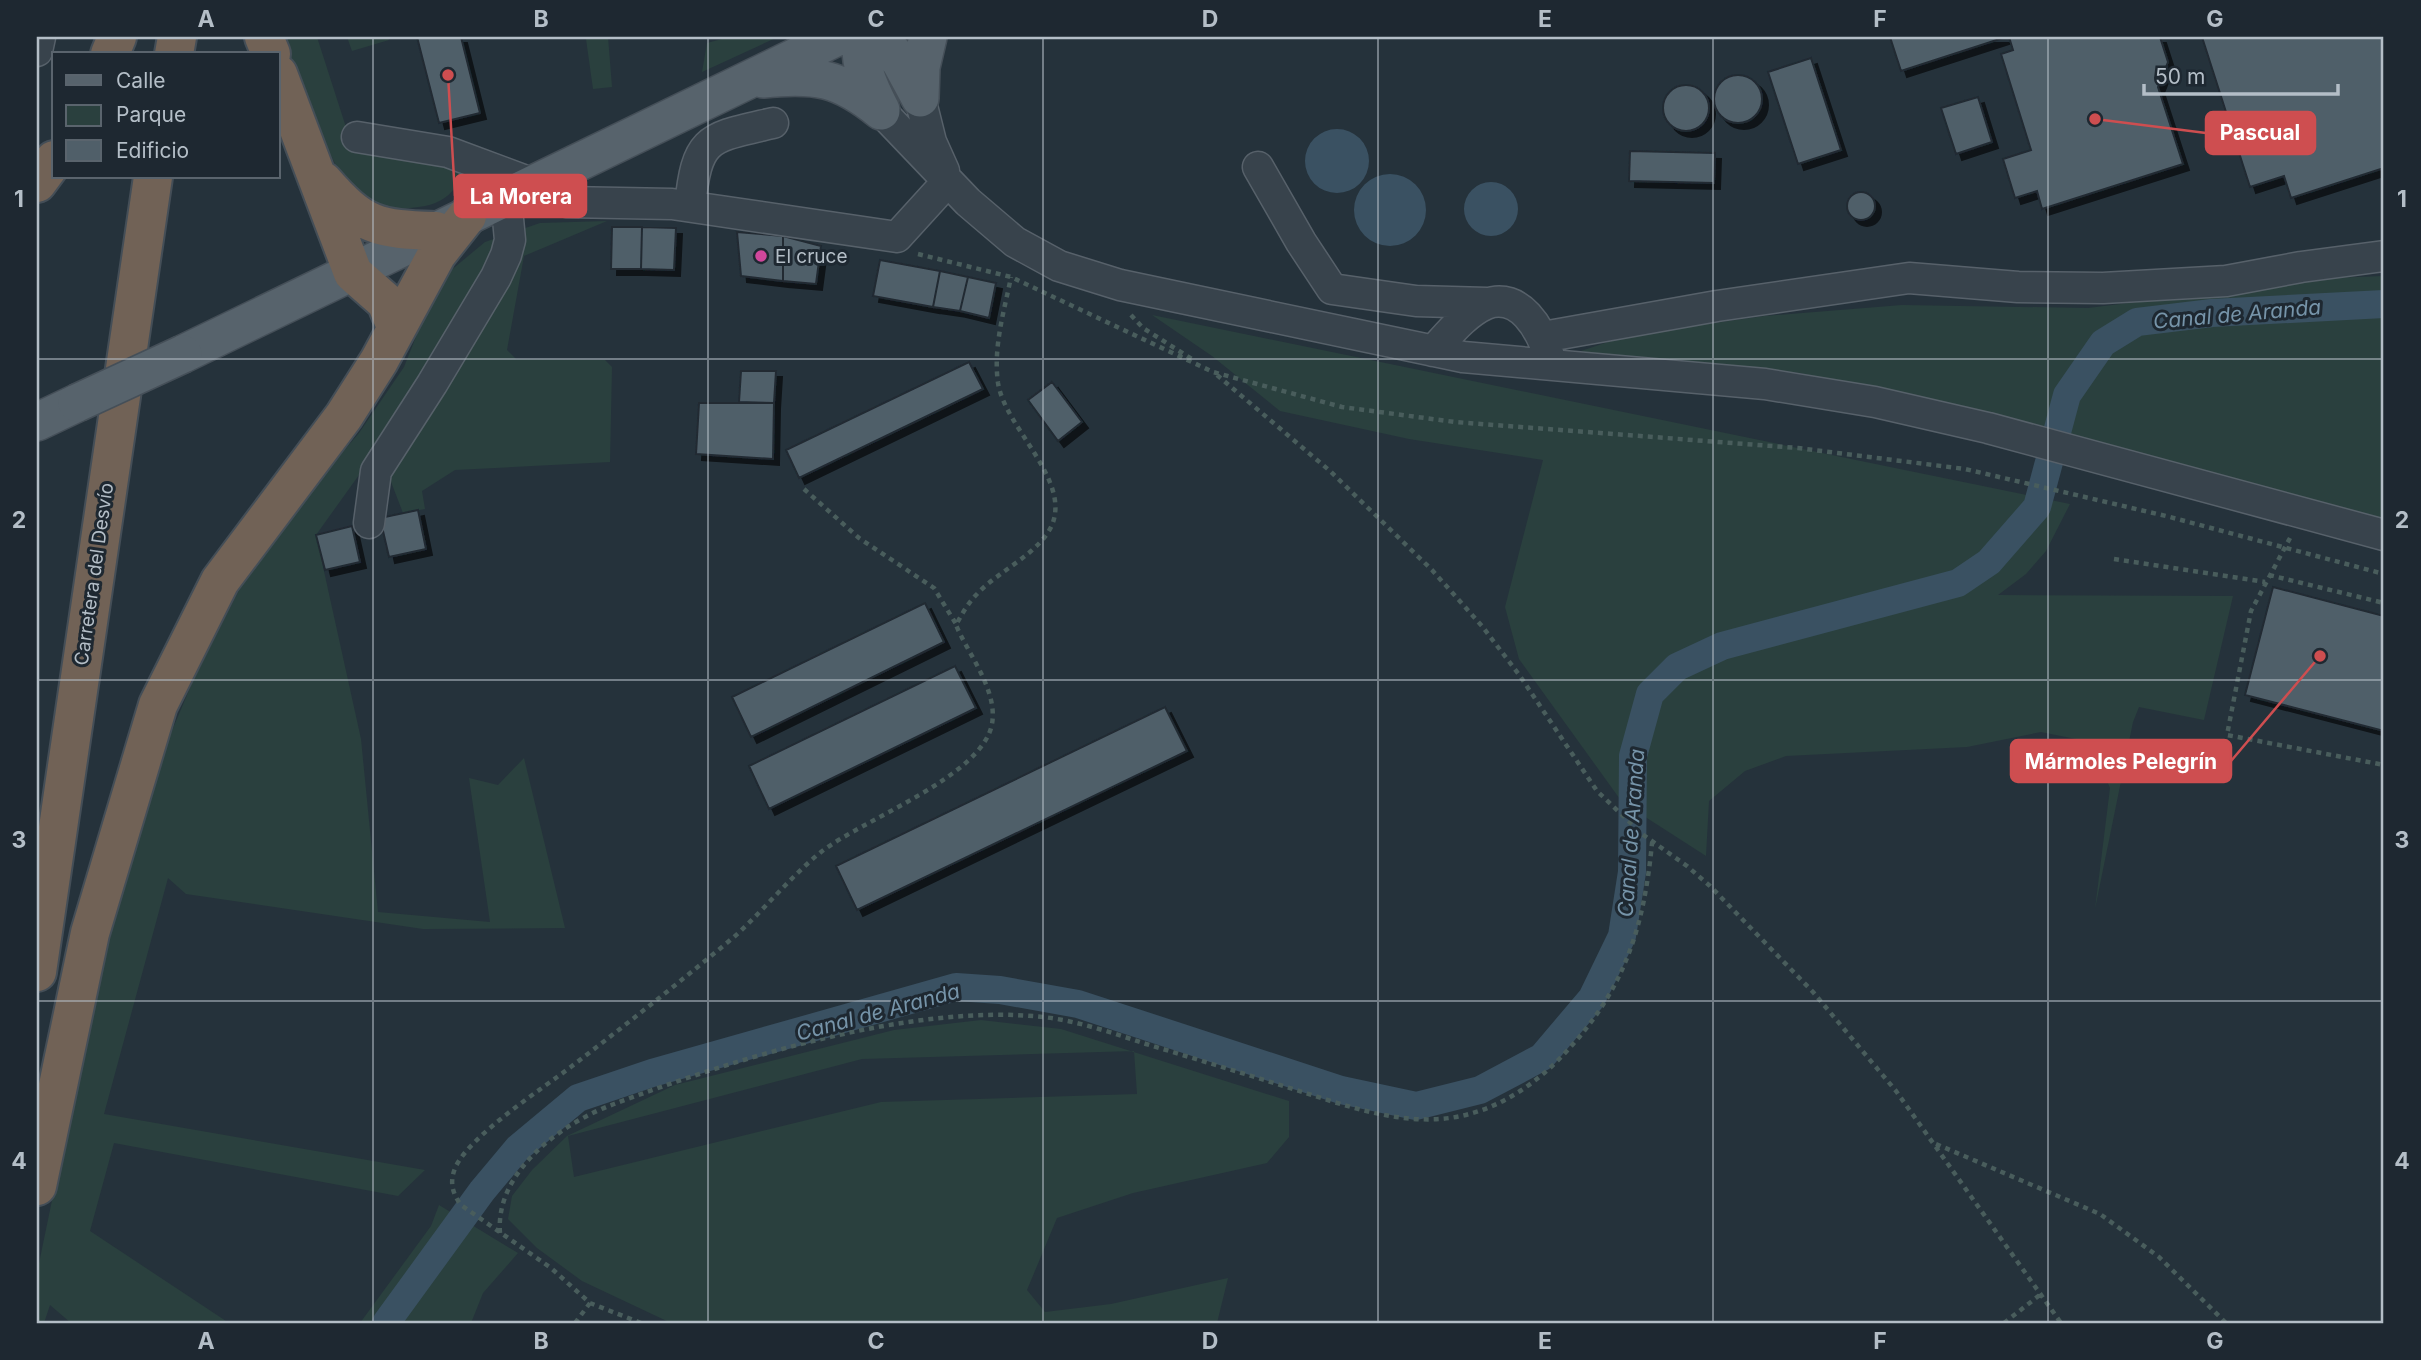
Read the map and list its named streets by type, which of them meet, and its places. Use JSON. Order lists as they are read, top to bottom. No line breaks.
{"streets":{"highway":["Carretera del Desvío"]},"water":["Canal de Aranda"],"places":["La Morera","Pascual","El cruce","Mármoles Pelegrín"],"legend":["Calle","Parque","Edificio"],"scale_bar":"50 m","grid":{"columns":["A","B","C","D","E","F","G"],"rows":["1","2","3","4"]}}
